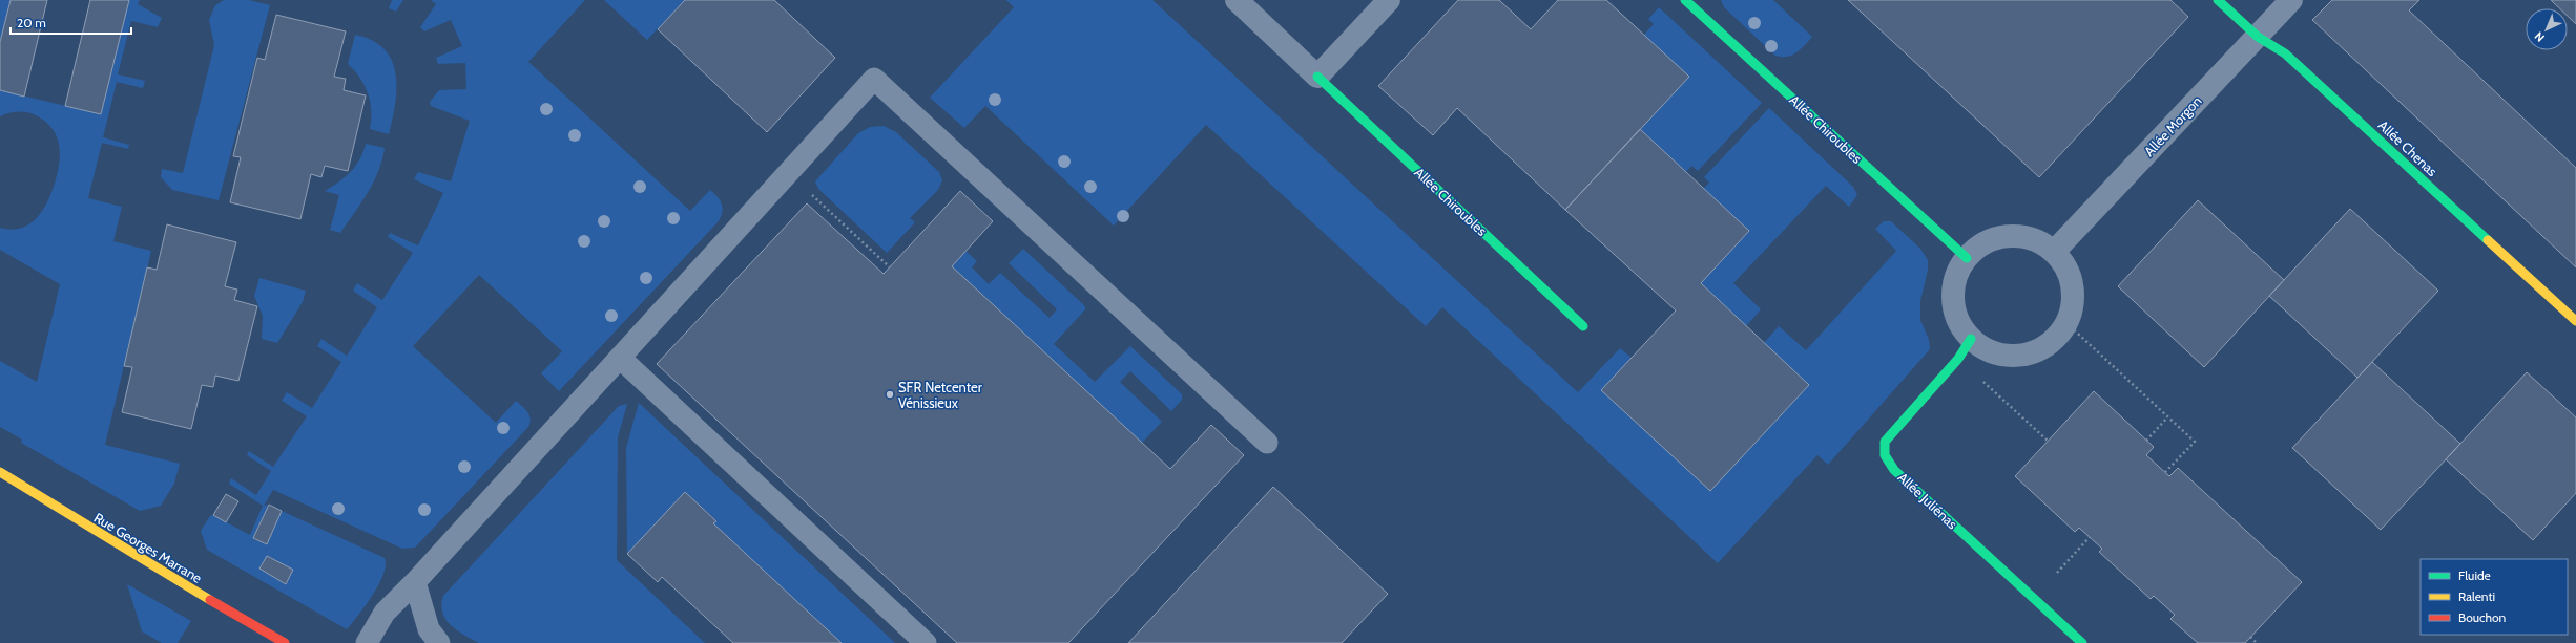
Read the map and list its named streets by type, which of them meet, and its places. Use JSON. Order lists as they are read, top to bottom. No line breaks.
{"streets":{"street":["Allée Morgon","Allée Chiroubles","Allée Chenas","Allée Juliénas","Rue Georges Marrane"]},"crossings":[["Allée Morgon","Allée Chiroubles"],["Allée Morgon","Allée Chenas"],["Allée Morgon","Allée Juliénas"],["Allée Chiroubles","Allée Juliénas"]],"places":["SFR Netcenter Vénissieux"],"legend":["Fluide","Ralenti","Bouchon"],"scale_bar":"20 m","north":"bottom left"}
